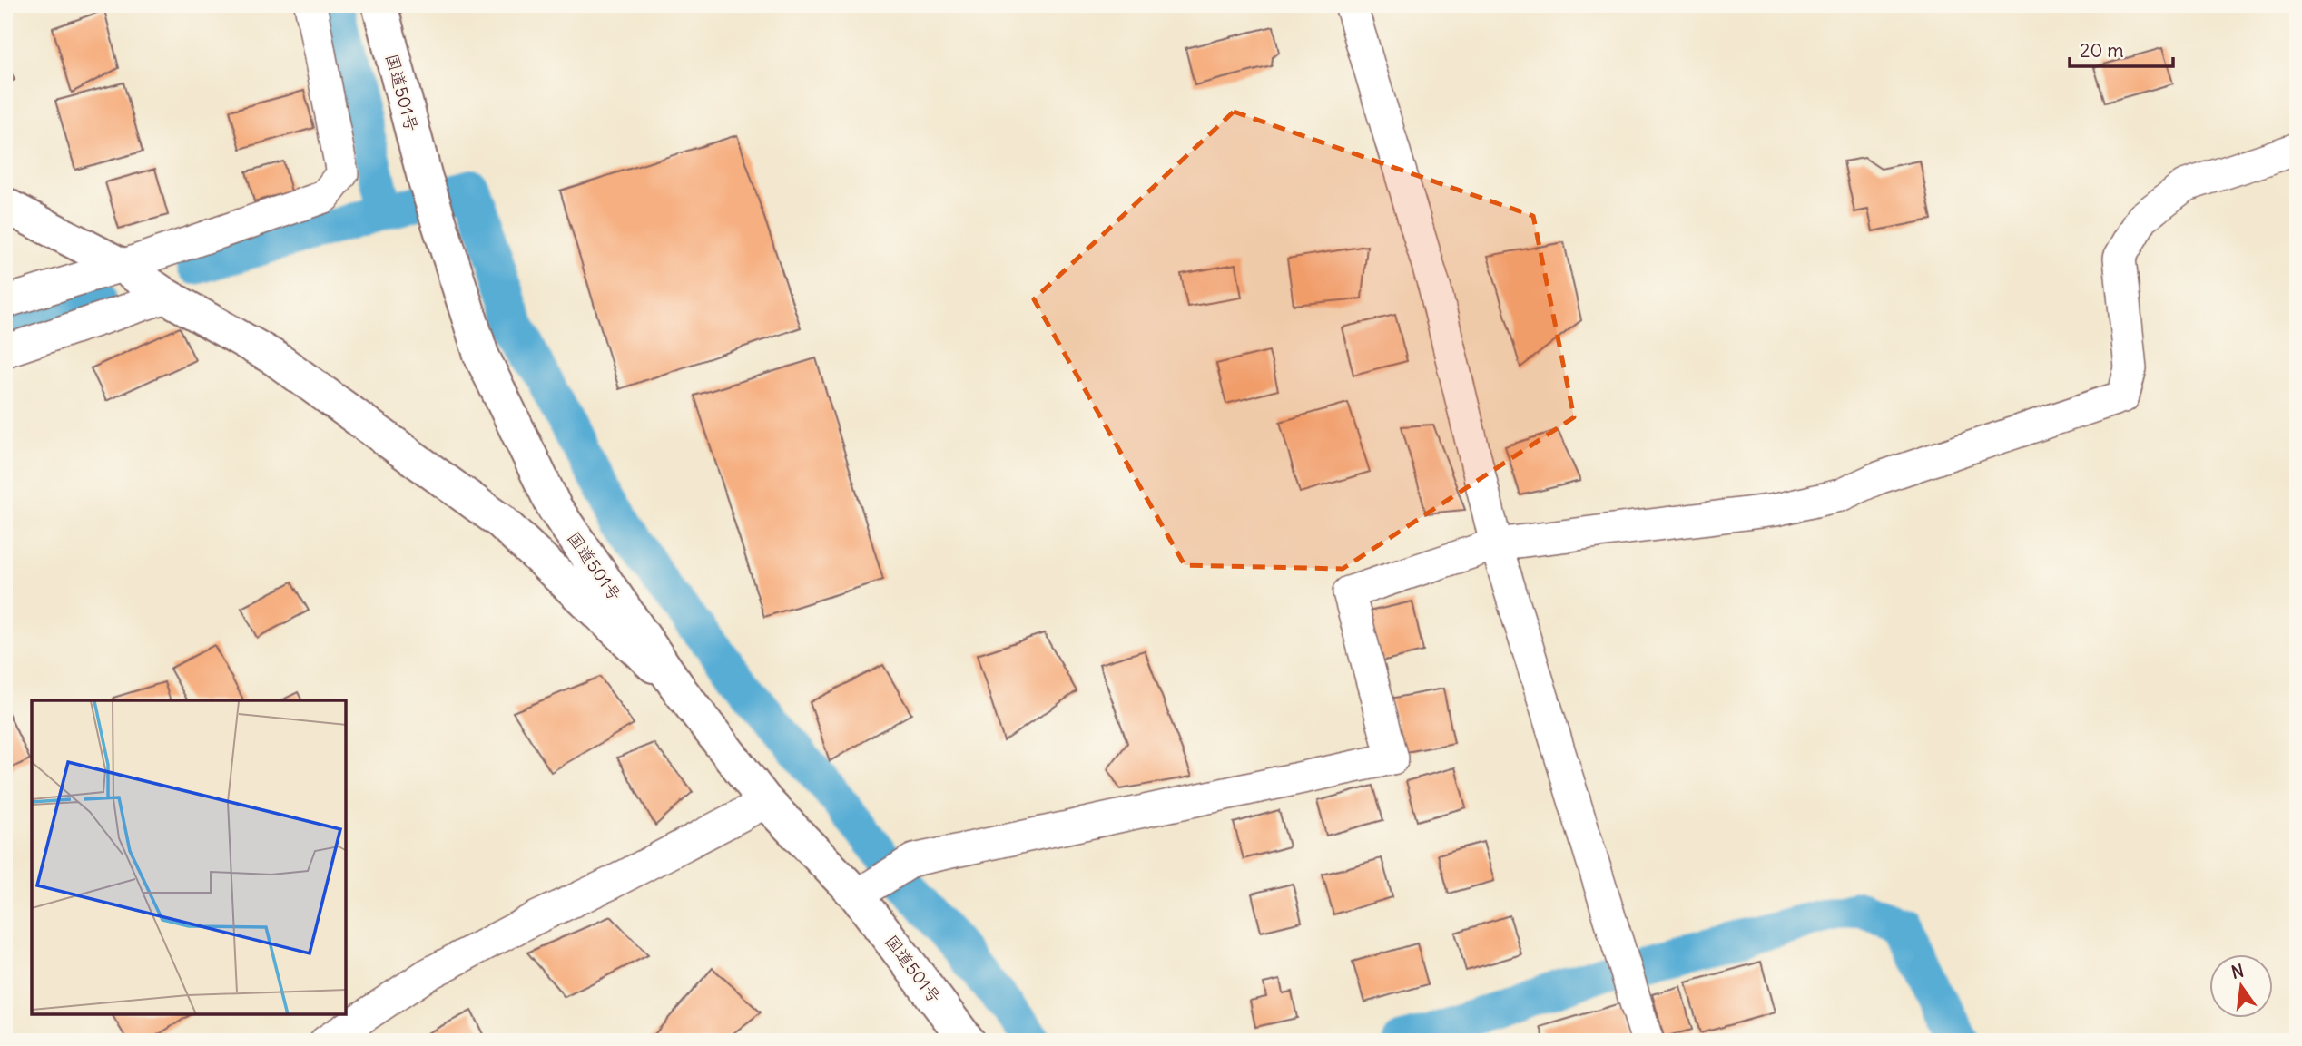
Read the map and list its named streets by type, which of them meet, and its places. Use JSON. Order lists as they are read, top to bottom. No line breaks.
{"streets":{"main road":["国道501号"]},"scale_bar":"20 m","north":"top"}
